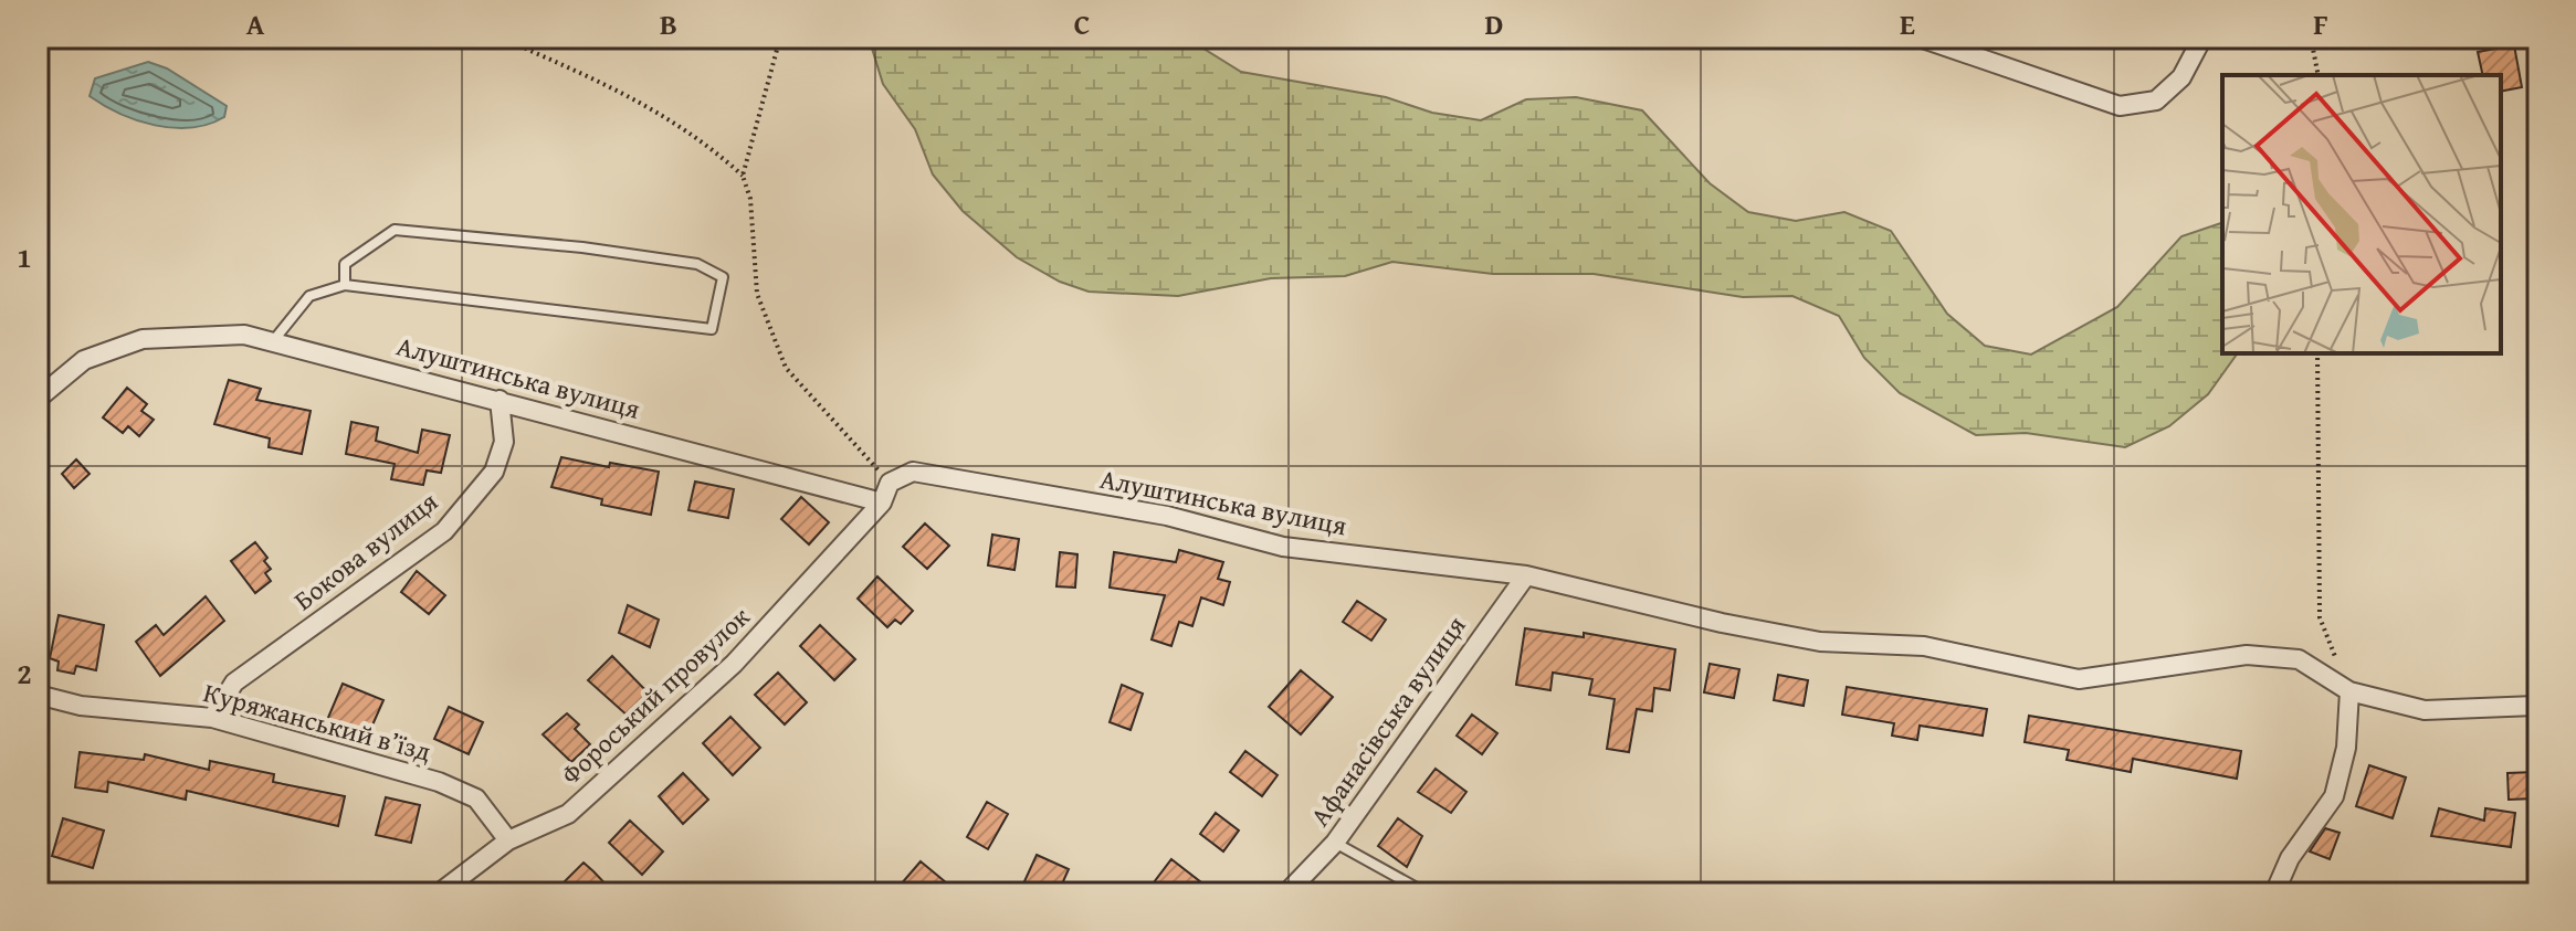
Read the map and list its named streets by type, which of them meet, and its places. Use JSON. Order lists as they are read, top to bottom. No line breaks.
{"streets":{"street":["Алуштинська вулиця","Бокова вулиця","Фороський провулок","Афанасівська вулиця","Куряжанський в’їзд"]},"crossings":[["Алуштинська вулиця","Бокова вулиця"],["Алуштинська вулиця","Фороський провулок"],["Алуштинська вулиця","Афанасівська вулиця"],["Бокова вулиця","Куряжанський в’їзд"],["Фороський провулок","Куряжанський в’їзд"]],"grid":{"columns":["A","B","C","D","E","F"],"rows":["1","2"]}}
